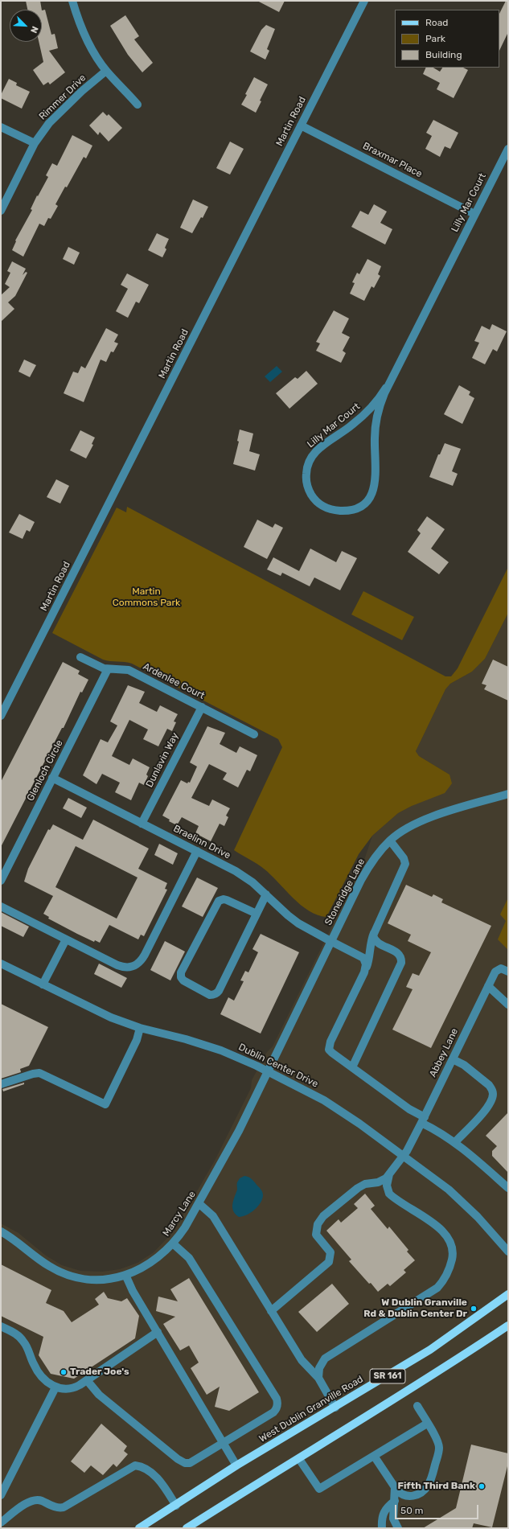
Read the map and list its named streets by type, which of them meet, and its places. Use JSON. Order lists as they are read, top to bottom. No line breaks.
{"streets":{"main road":["SR 161","West Dublin Granville Road"],"street":["Rimmer Drive","Martin Road","Braxmar Place","Lilly Mar Court","Ardenlee Court","Dunlavin Way","Glenloch Circle","Braelinn Drive","Stoneridge Lane","Abbey Lane","Dublin Center Drive","Marcy Lane"]},"crossings":[["Martin Road","Braxmar Place"],["Braxmar Place","Lilly Mar Court"],["Ardenlee Court","Dunlavin Way"],["Ardenlee Court","Glenloch Circle"],["Dunlavin Way","Braelinn Drive"],["Glenloch Circle","Braelinn Drive"],["Braelinn Drive","Stoneridge Lane"],["Stoneridge Lane","Dublin Center Drive"],["Stoneridge Lane","Marcy Lane"],["Abbey Lane","Dublin Center Drive"],["Dublin Center Drive","Marcy Lane"]],"parks":["Martin Commons Park"],"places":["W Dublin Granville Rd & Dublin Center Dr","Trader Joe's","Fifth Third Bank"],"legend":["Road","Park","Building"],"scale_bar":"50 m","north":"bottom right"}
